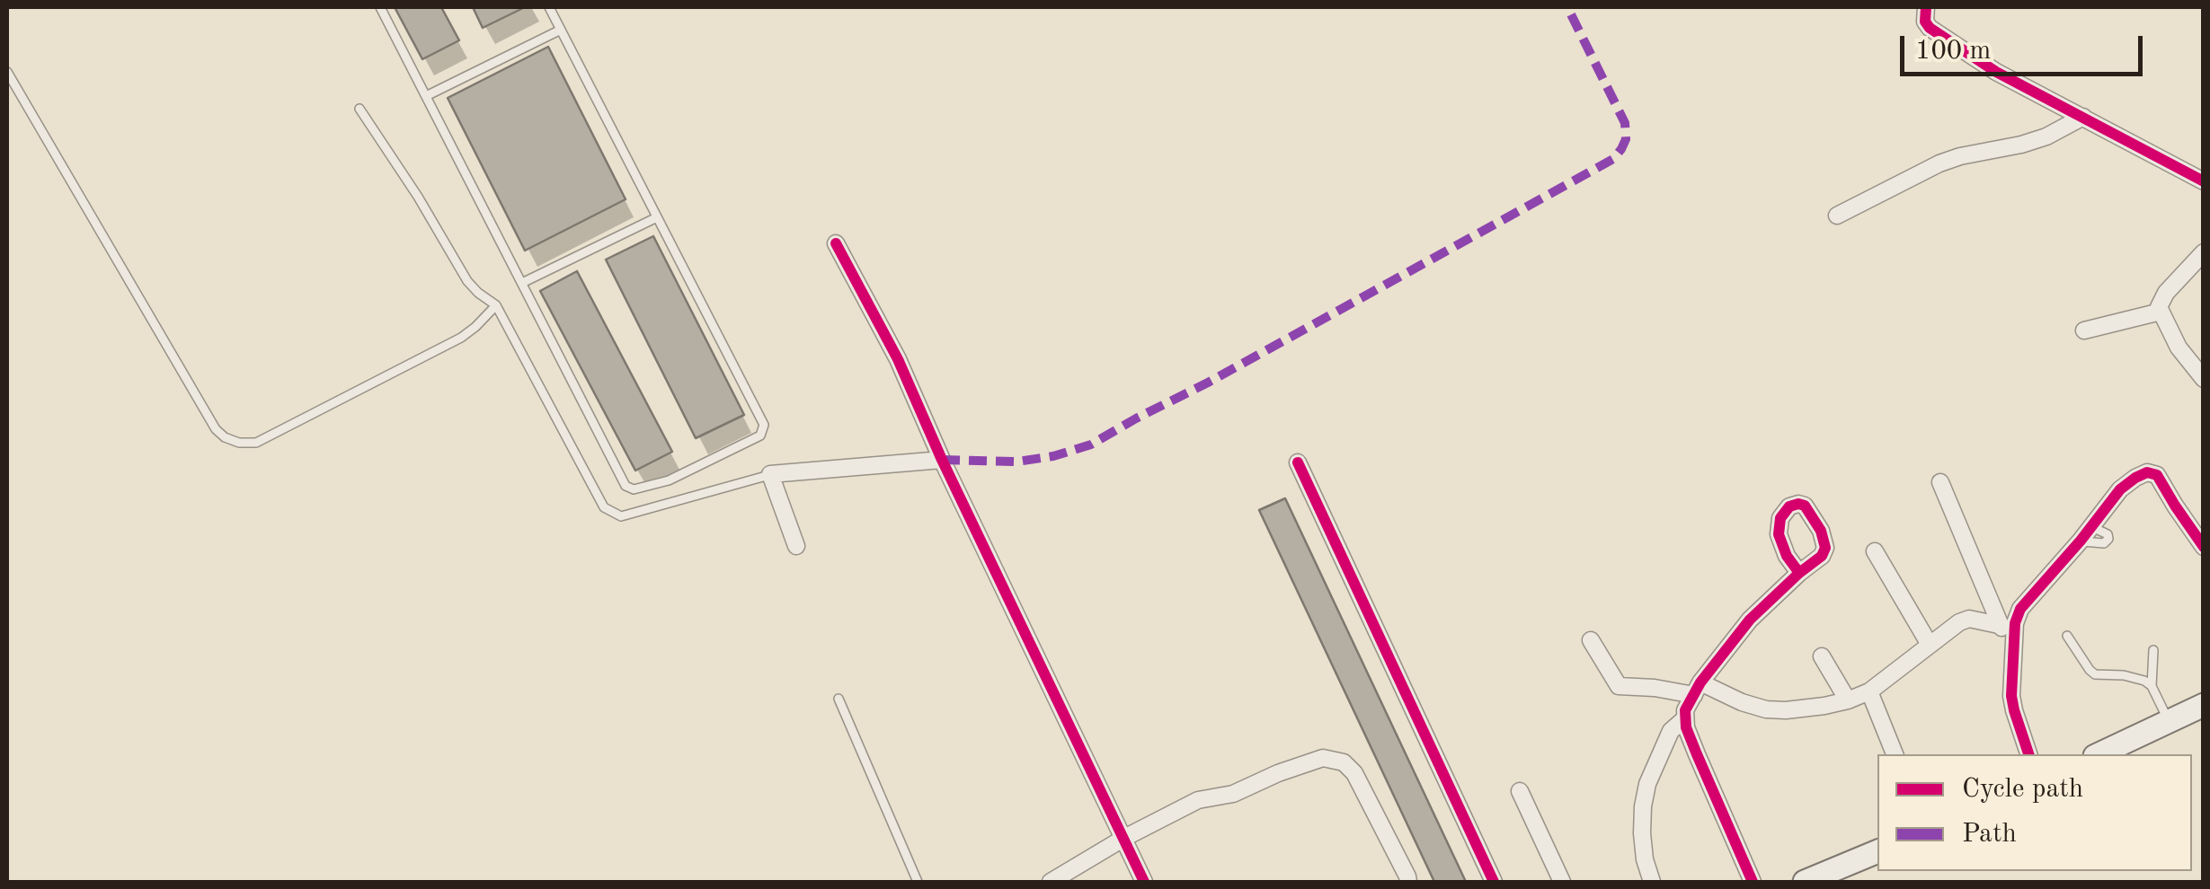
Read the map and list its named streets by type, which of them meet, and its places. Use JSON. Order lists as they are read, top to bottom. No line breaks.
{"legend":["Cycle path","Path"],"scale_bar":"100 m"}
